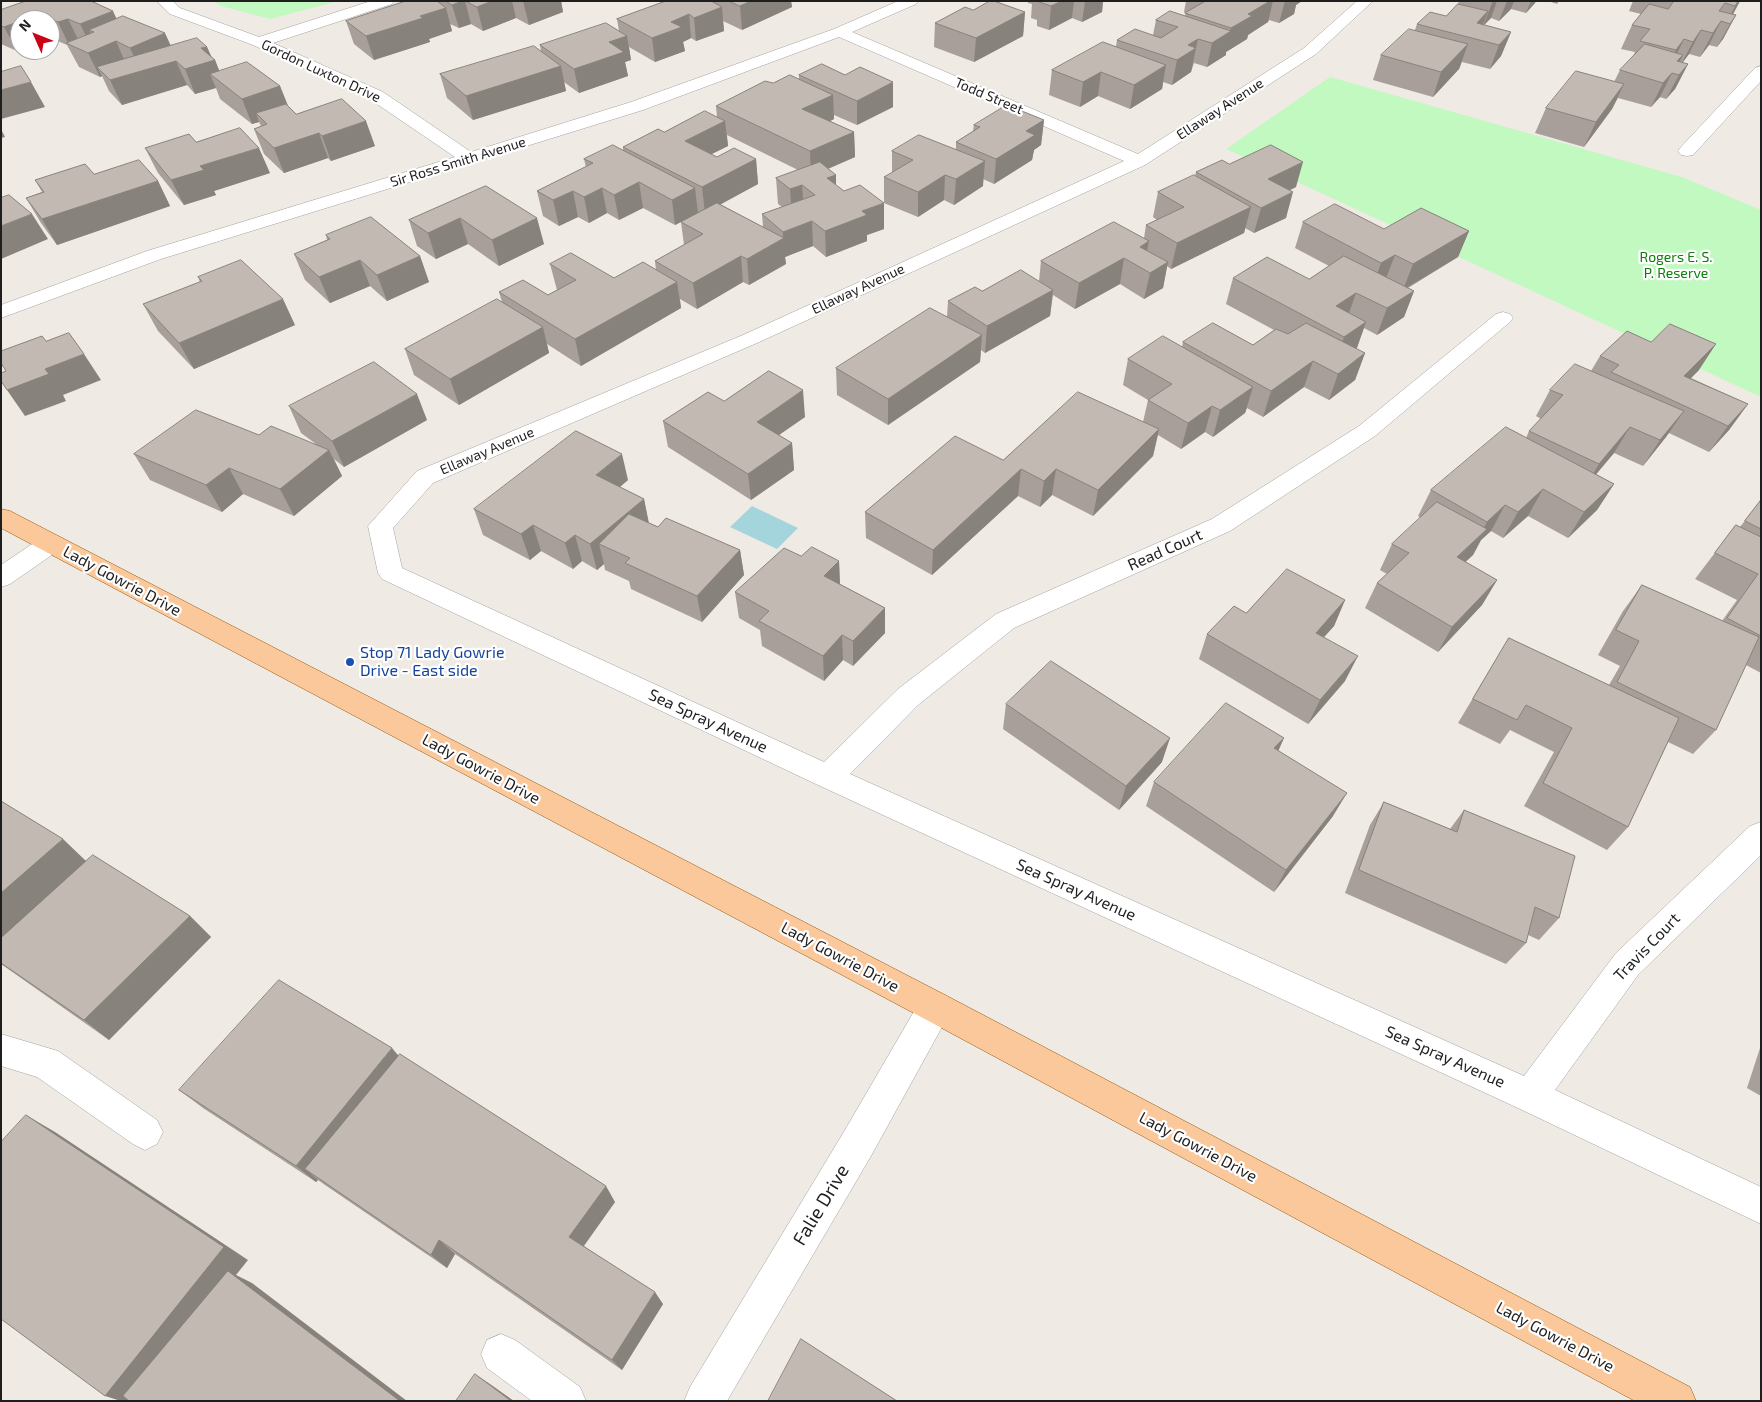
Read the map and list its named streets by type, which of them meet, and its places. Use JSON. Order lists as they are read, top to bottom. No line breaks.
{"streets":{"main road":["Lady Gowrie Drive"],"street":["Gordon Luxton Drive","Todd Street","Ellaway Avenue","Sir Ross Smith Avenue","Read Court","Sea Spray Avenue","Travis Court","Falie Drive"]},"crossings":[["Gordon Luxton Drive","Sir Ross Smith Avenue"],["Todd Street","Ellaway Avenue"],["Todd Street","Sir Ross Smith Avenue"],["Ellaway Avenue","Sea Spray Avenue"],["Read Court","Sea Spray Avenue"],["Lady Gowrie Drive","Falie Drive"],["Sea Spray Avenue","Travis Court"]],"parks":["Rogers E. S. P. Reserve"],"places":["Stop 71 Lady Gowrie Drive - East side"],"north":"top left"}
